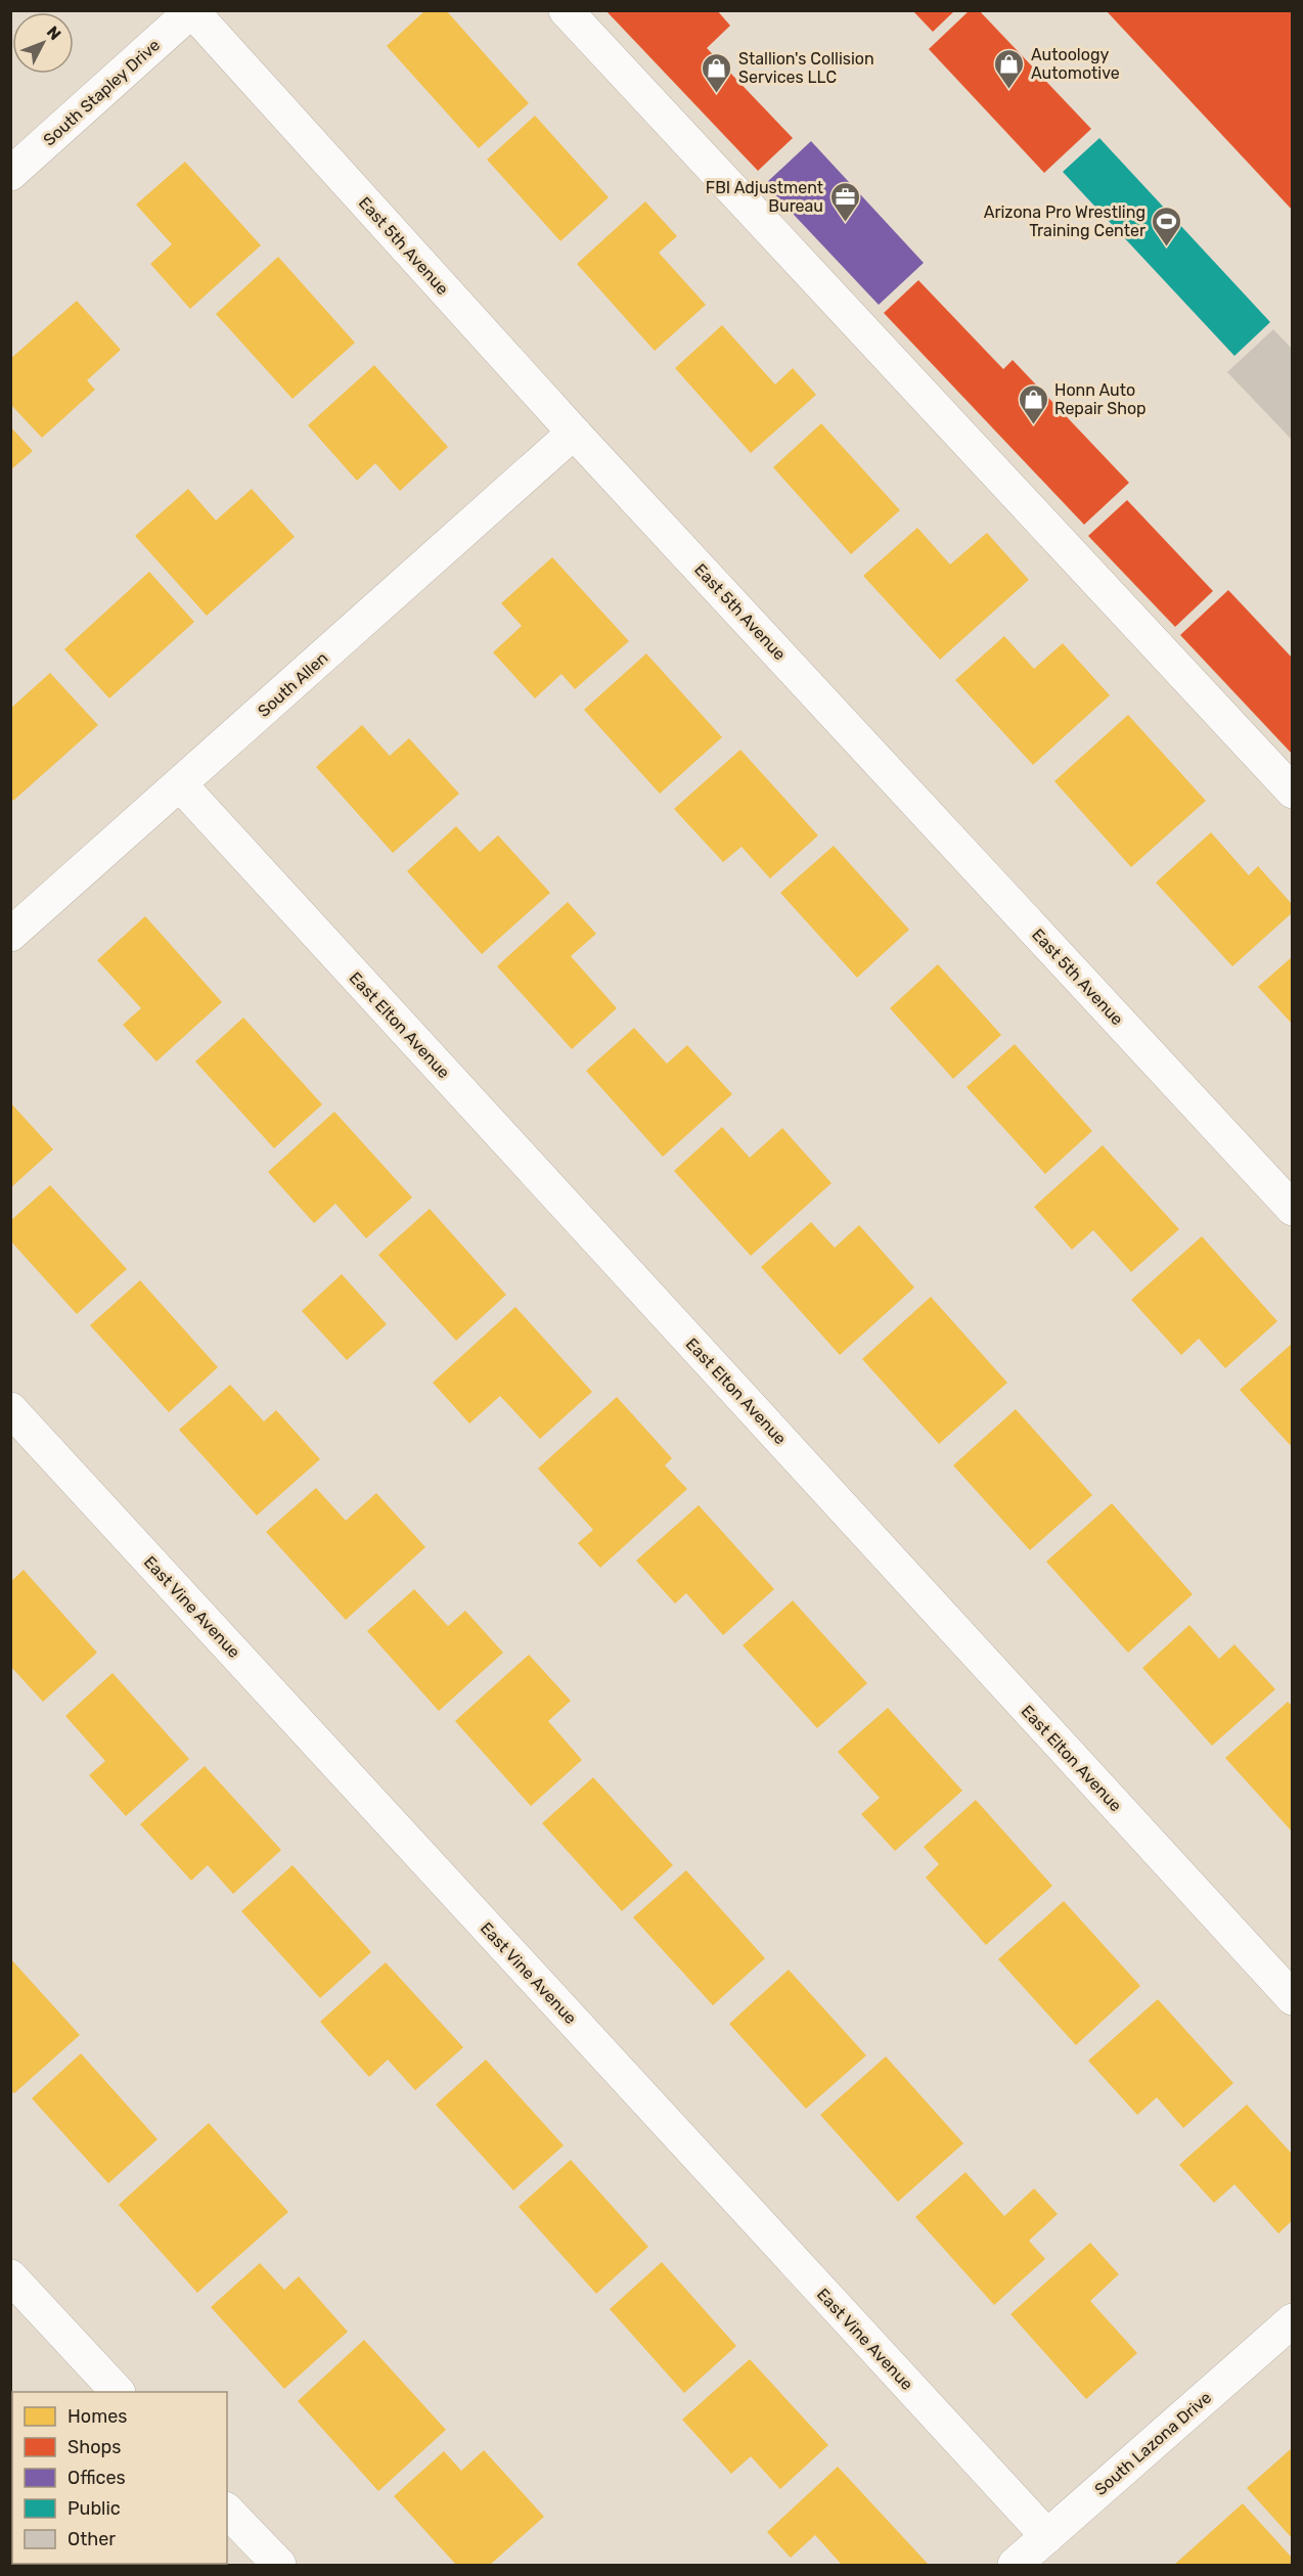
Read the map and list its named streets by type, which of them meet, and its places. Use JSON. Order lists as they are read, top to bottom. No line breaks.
{"streets":{"street":["South Stapley Drive","East 5th Avenue","South Allen","East Elton Avenue","East Vine Avenue","South Lazona Drive"]},"crossings":[["South Stapley Drive","East 5th Avenue"],["East 5th Avenue","South Allen"],["South Allen","East Elton Avenue"],["East Vine Avenue","South Lazona Drive"]],"places":{"shop":["Autoology Automotive","Stallion's Collision Services LLC","Honn Auto Repair Shop"],"office":["FBI Adjustment Bureau"],"sports":["Arizona Pro Wrestling Training Center"]},"legend":["Homes","Shops","Offices","Public","Other"],"north":"top right"}
